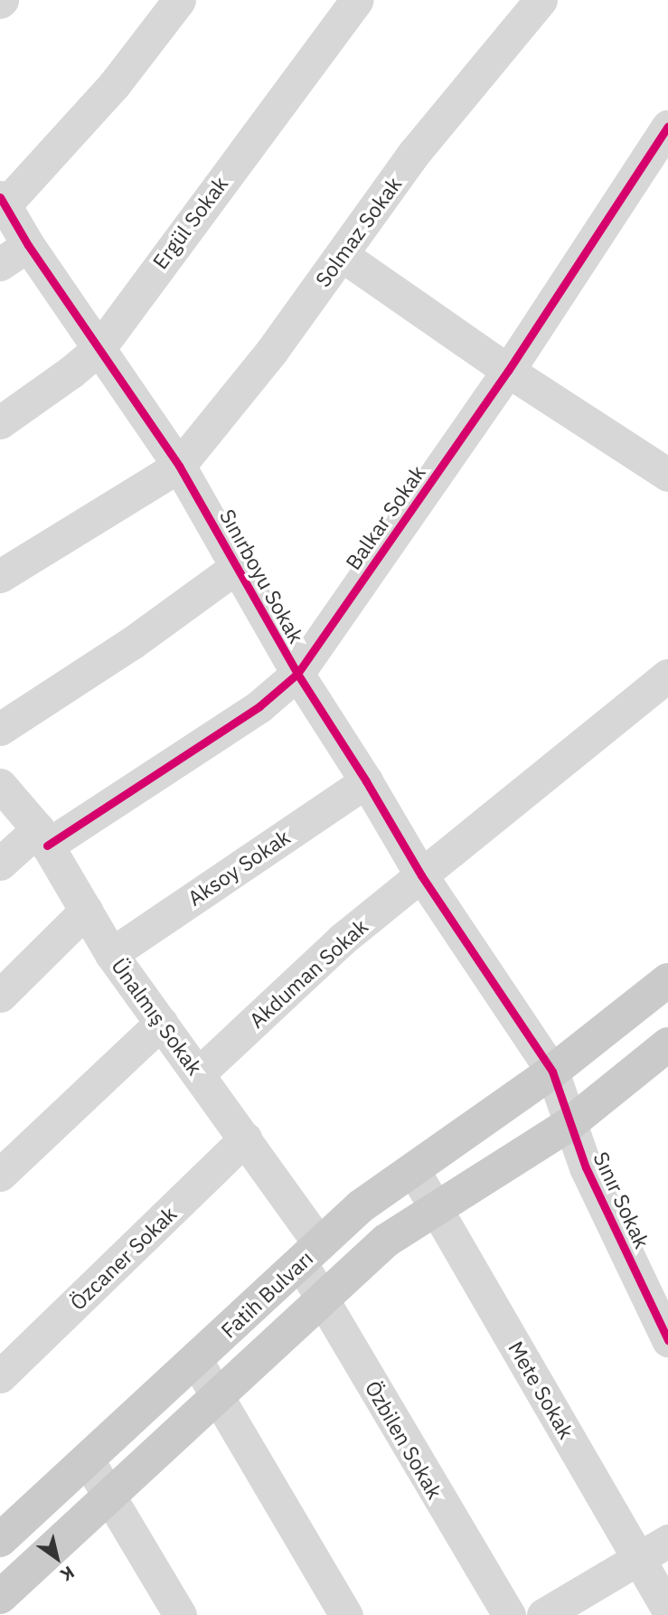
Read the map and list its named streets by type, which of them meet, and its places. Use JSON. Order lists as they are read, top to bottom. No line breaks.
{"streets":{"main road":["Fatih Bulvarı"],"street":["Ergül Sokak","Solmaz Sokak","Balkar Sokak","Sınırboyu Sokak","Aksoy Sokak","Akduman Sokak","Ünalmış Sokak","Sınır Sokak","Özcaner Sokak","Mete Sokak","Özbilen Sokak"]},"crossings":[["Ergül Sokak","Sınırboyu Sokak"],["Solmaz Sokak","Sınırboyu Sokak"],["Balkar Sokak","Sınırboyu Sokak"],["Balkar Sokak","Ünalmış Sokak"],["Sınırboyu Sokak","Aksoy Sokak"],["Sınırboyu Sokak","Akduman Sokak"],["Sınırboyu Sokak","Sınır Sokak"],["Sınırboyu Sokak","Fatih Bulvarı"],["Aksoy Sokak","Ünalmış Sokak"],["Akduman Sokak","Ünalmış Sokak"],["Ünalmış Sokak","Özcaner Sokak"],["Ünalmış Sokak","Fatih Bulvarı"],["Ünalmış Sokak","Özbilen Sokak"],["Sınır Sokak","Fatih Bulvarı"],["Fatih Bulvarı","Mete Sokak"],["Fatih Bulvarı","Özbilen Sokak"]],"north":"bottom right"}
